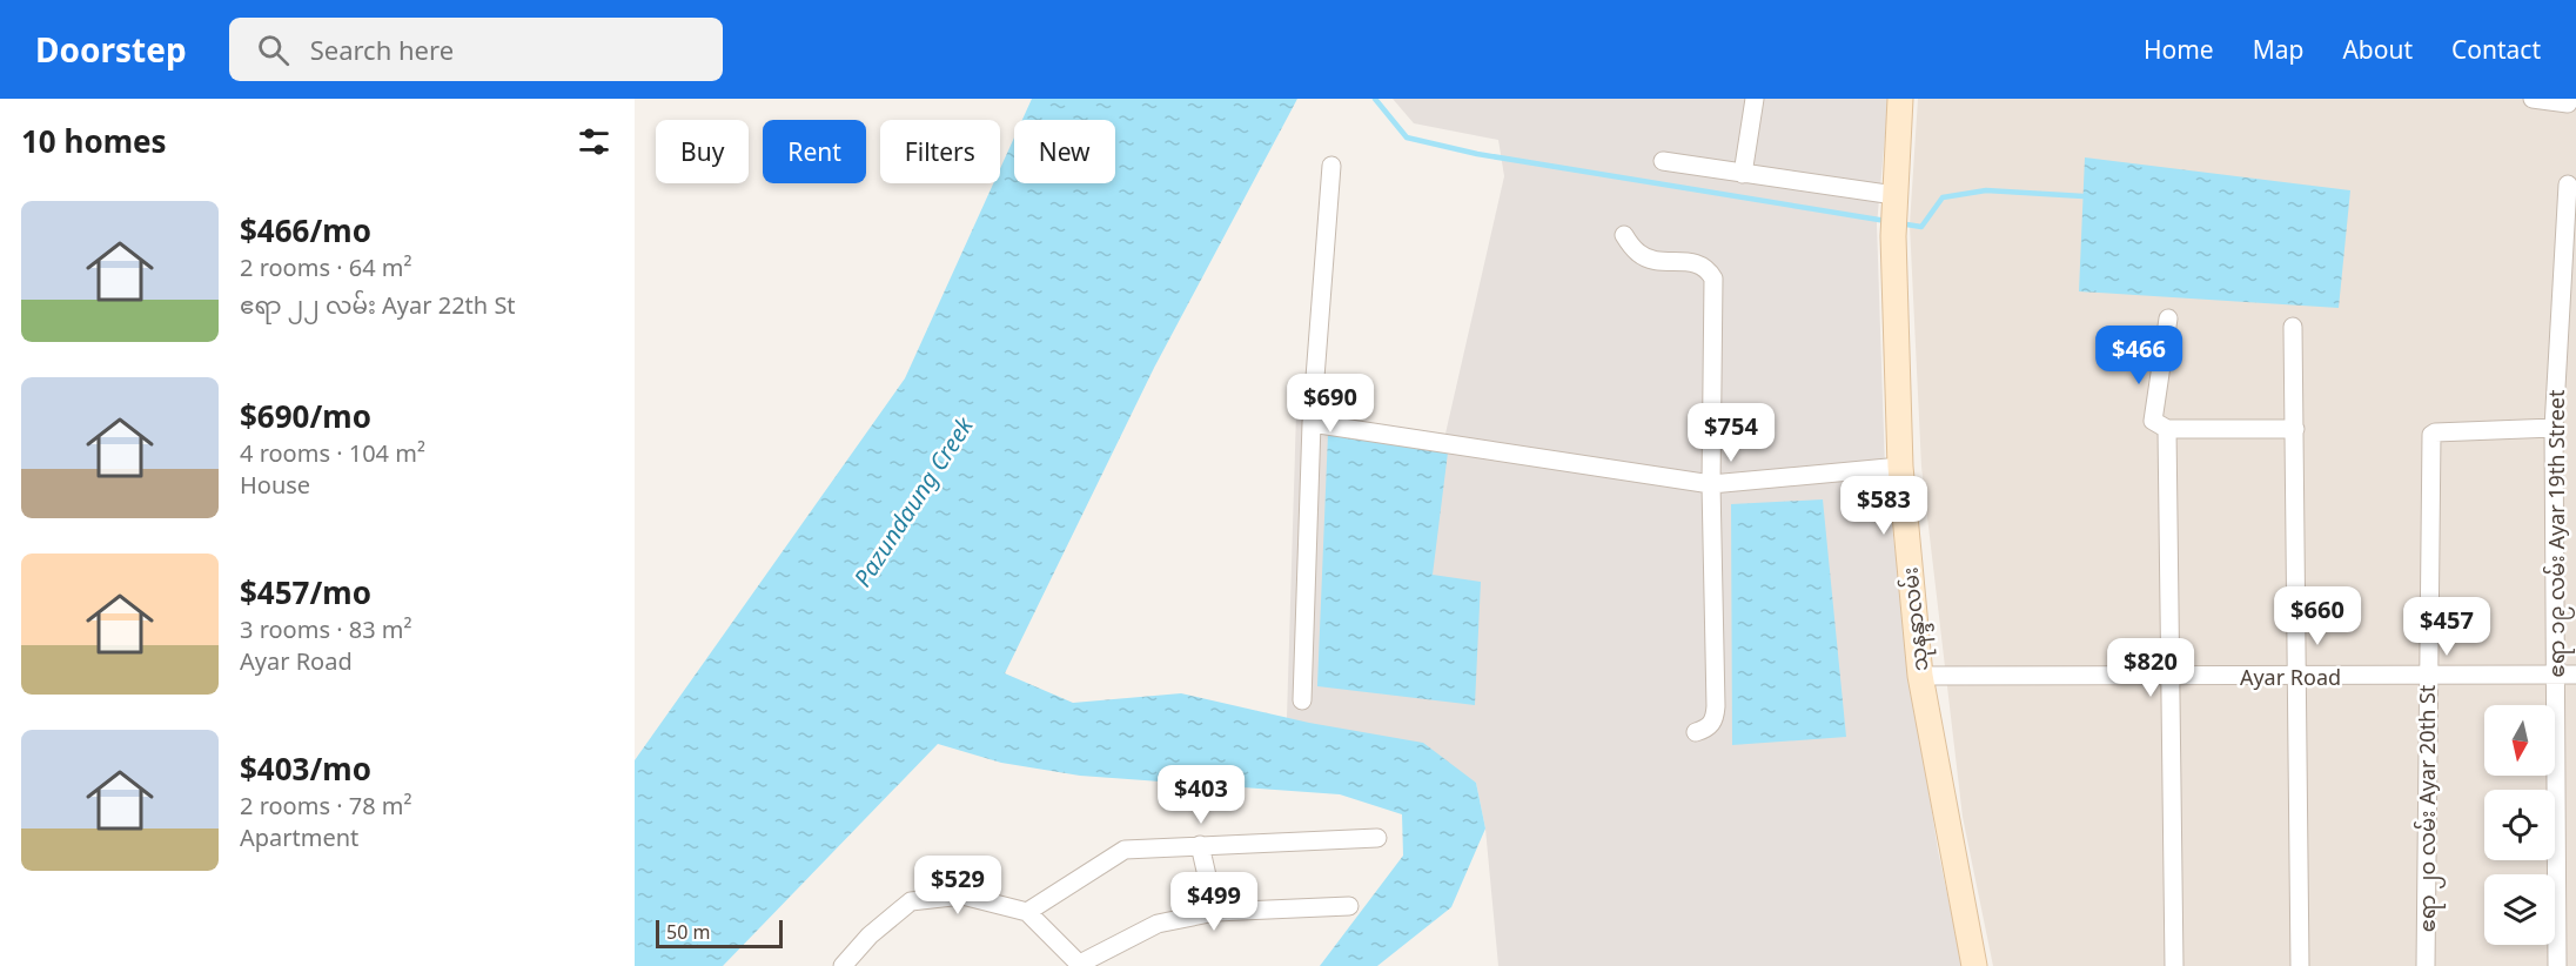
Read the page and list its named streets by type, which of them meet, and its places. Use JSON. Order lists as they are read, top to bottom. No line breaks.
{"streets":{"main road":["သုနန္ဒာလမ်း"],"street":["ဧရာ ၁၉ လမ်း Ayar 19th Street","Ayar Road","ဧရာ ၂၀ လမ်း Ayar 20th St"]},"crossings":[["ဧရာ ၁၉ လမ်း Ayar 19th Street","Ayar Road"],["ဧရာ ၁၉ လမ်း Ayar 19th Street","ဧရာ ၂၀ လမ်း Ayar 20th St"],["သုနန္ဒာလမ်း","Ayar Road"],["Ayar Road","ဧရာ ၂၀ လမ်း Ayar 20th St"]],"water":["Pazundaung Creek"],"scale_bar":"50 m","north":"bottom","page":{"header":"Doorstep","search":"Search here","nav":["Home","Map","About","Contact"],"heading":"10 homes","chip":["Buy","Rent","Filters","New"],"list":[{"name":"$466/mo","note":"2 rooms · 64 m² · ဧရာ ၂၂ လမ်း Ayar 22th St"},{"name":"$690/mo","note":"4 rooms · 104 m² · House"},{"name":"$457/mo","note":"3 rooms · 83 m² · Ayar Road"},{"name":"$403/mo","note":"2 rooms · 78 m² · Apartment"}],"price":["$466","$690","$754","$583","$660","$457","$820","$403","$529","$499"],"scale":"50 m"}}
